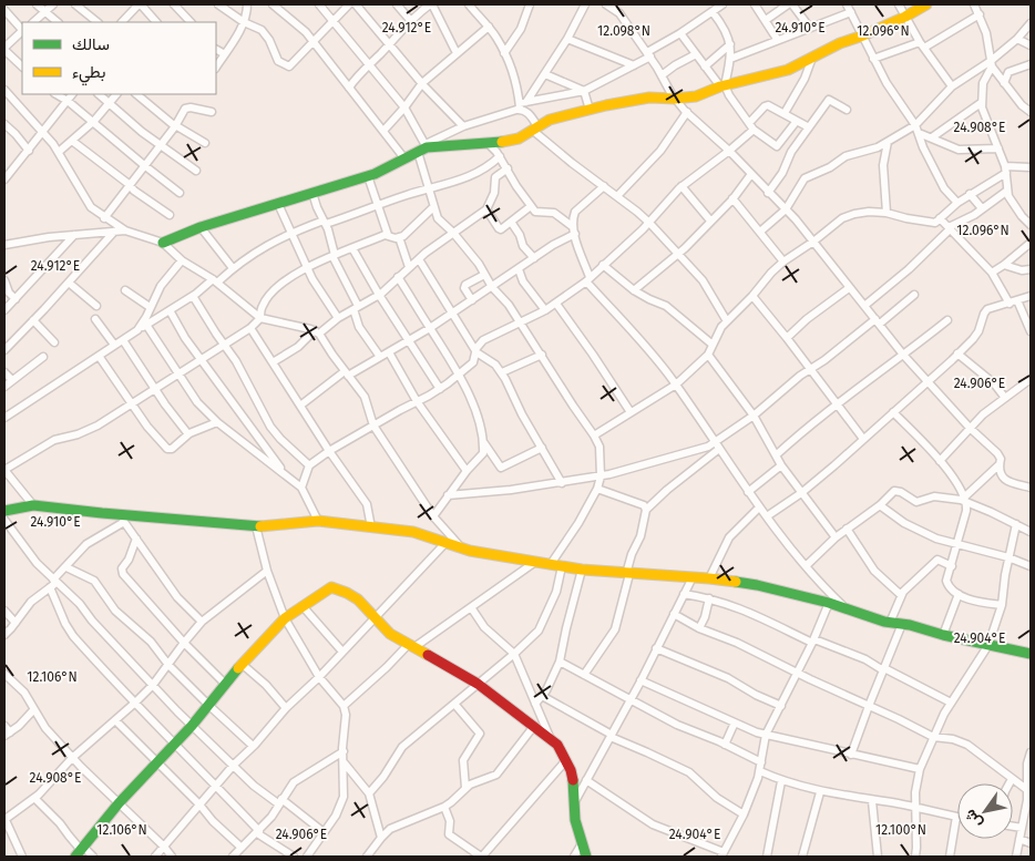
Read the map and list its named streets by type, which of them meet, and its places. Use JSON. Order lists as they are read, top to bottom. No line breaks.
{"legend":["سالك","بطيء"],"north":"bottom left","coordinates":["24.912°E","24.910°E","12.096°N","12.098°N","24.908°E","24.906°E","24.904°E","12.106°N","12.100°N"]}
